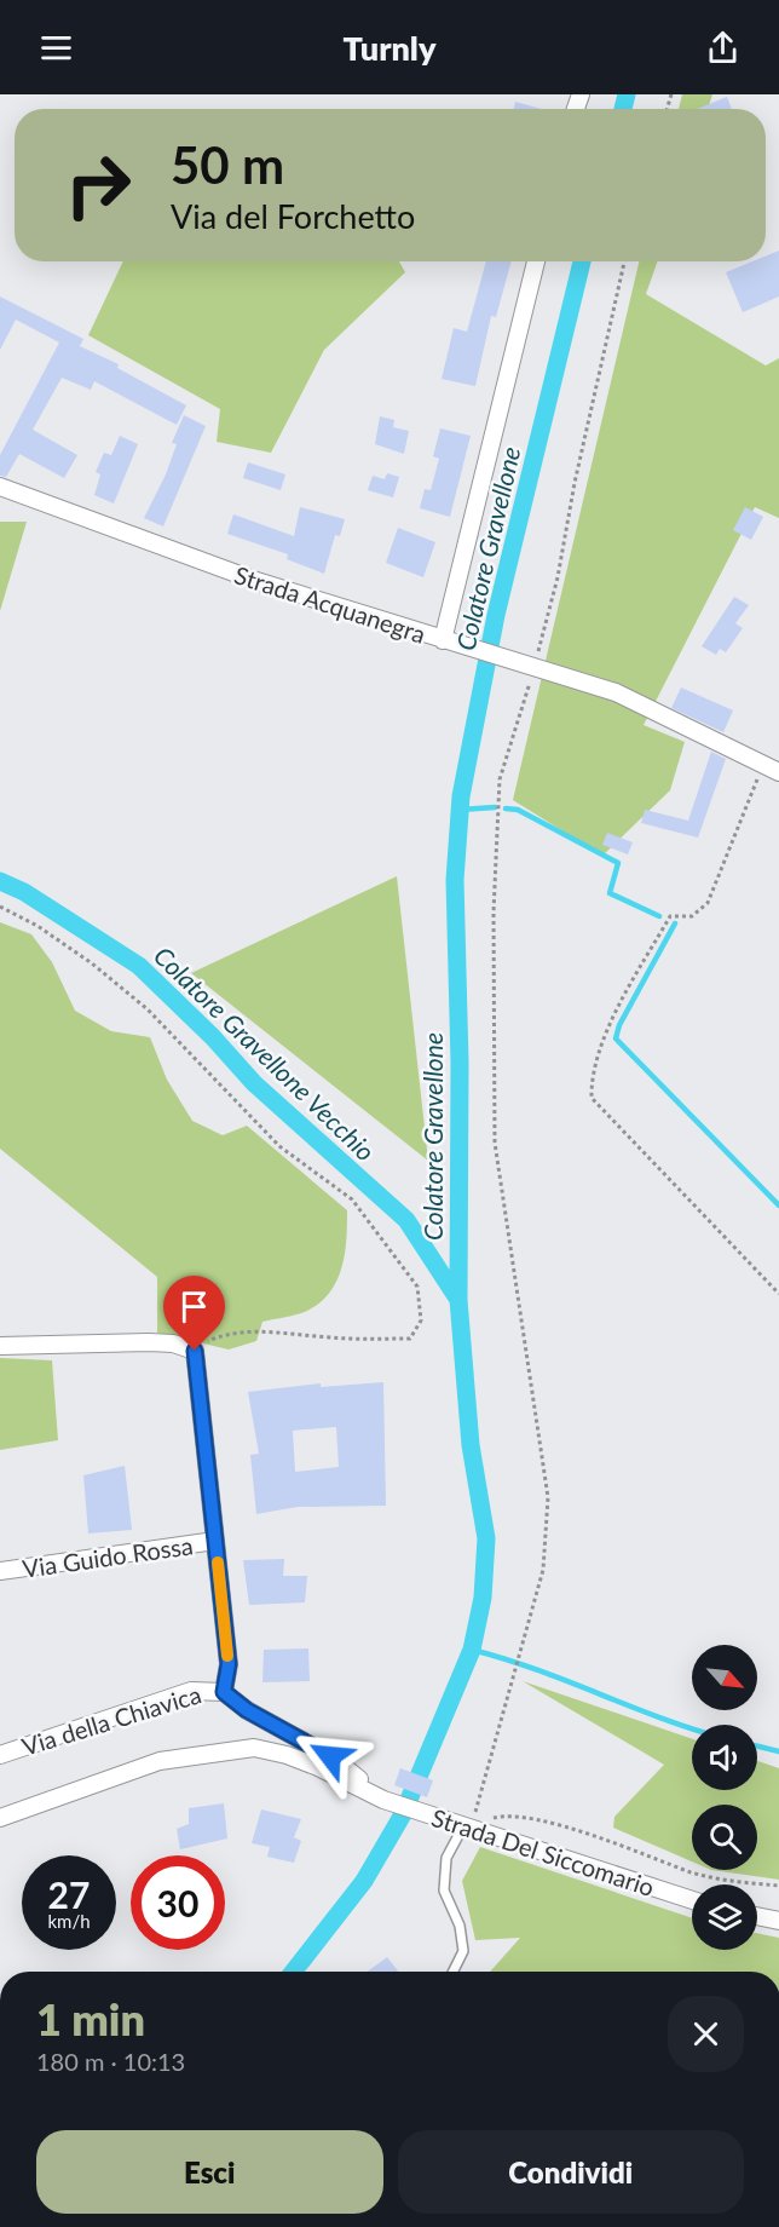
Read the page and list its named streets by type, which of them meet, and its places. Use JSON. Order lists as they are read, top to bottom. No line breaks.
{"streets":{"street":["Strada Acquanegra","Via Guido Rossa","Via della Chiavica","Strada Del Siccomario"]},"water":["Colatore Gravellone","Colatore Gravellone Vecchio"],"north":"bottom right","page":{"header":"Turnly","turn":["50 m","Via del Forchetto"],"speed":"27 km/h","limit":"30","heading":["1 min","180 m · 10:13"],"buttons":["Esci","Condividi"]}}
